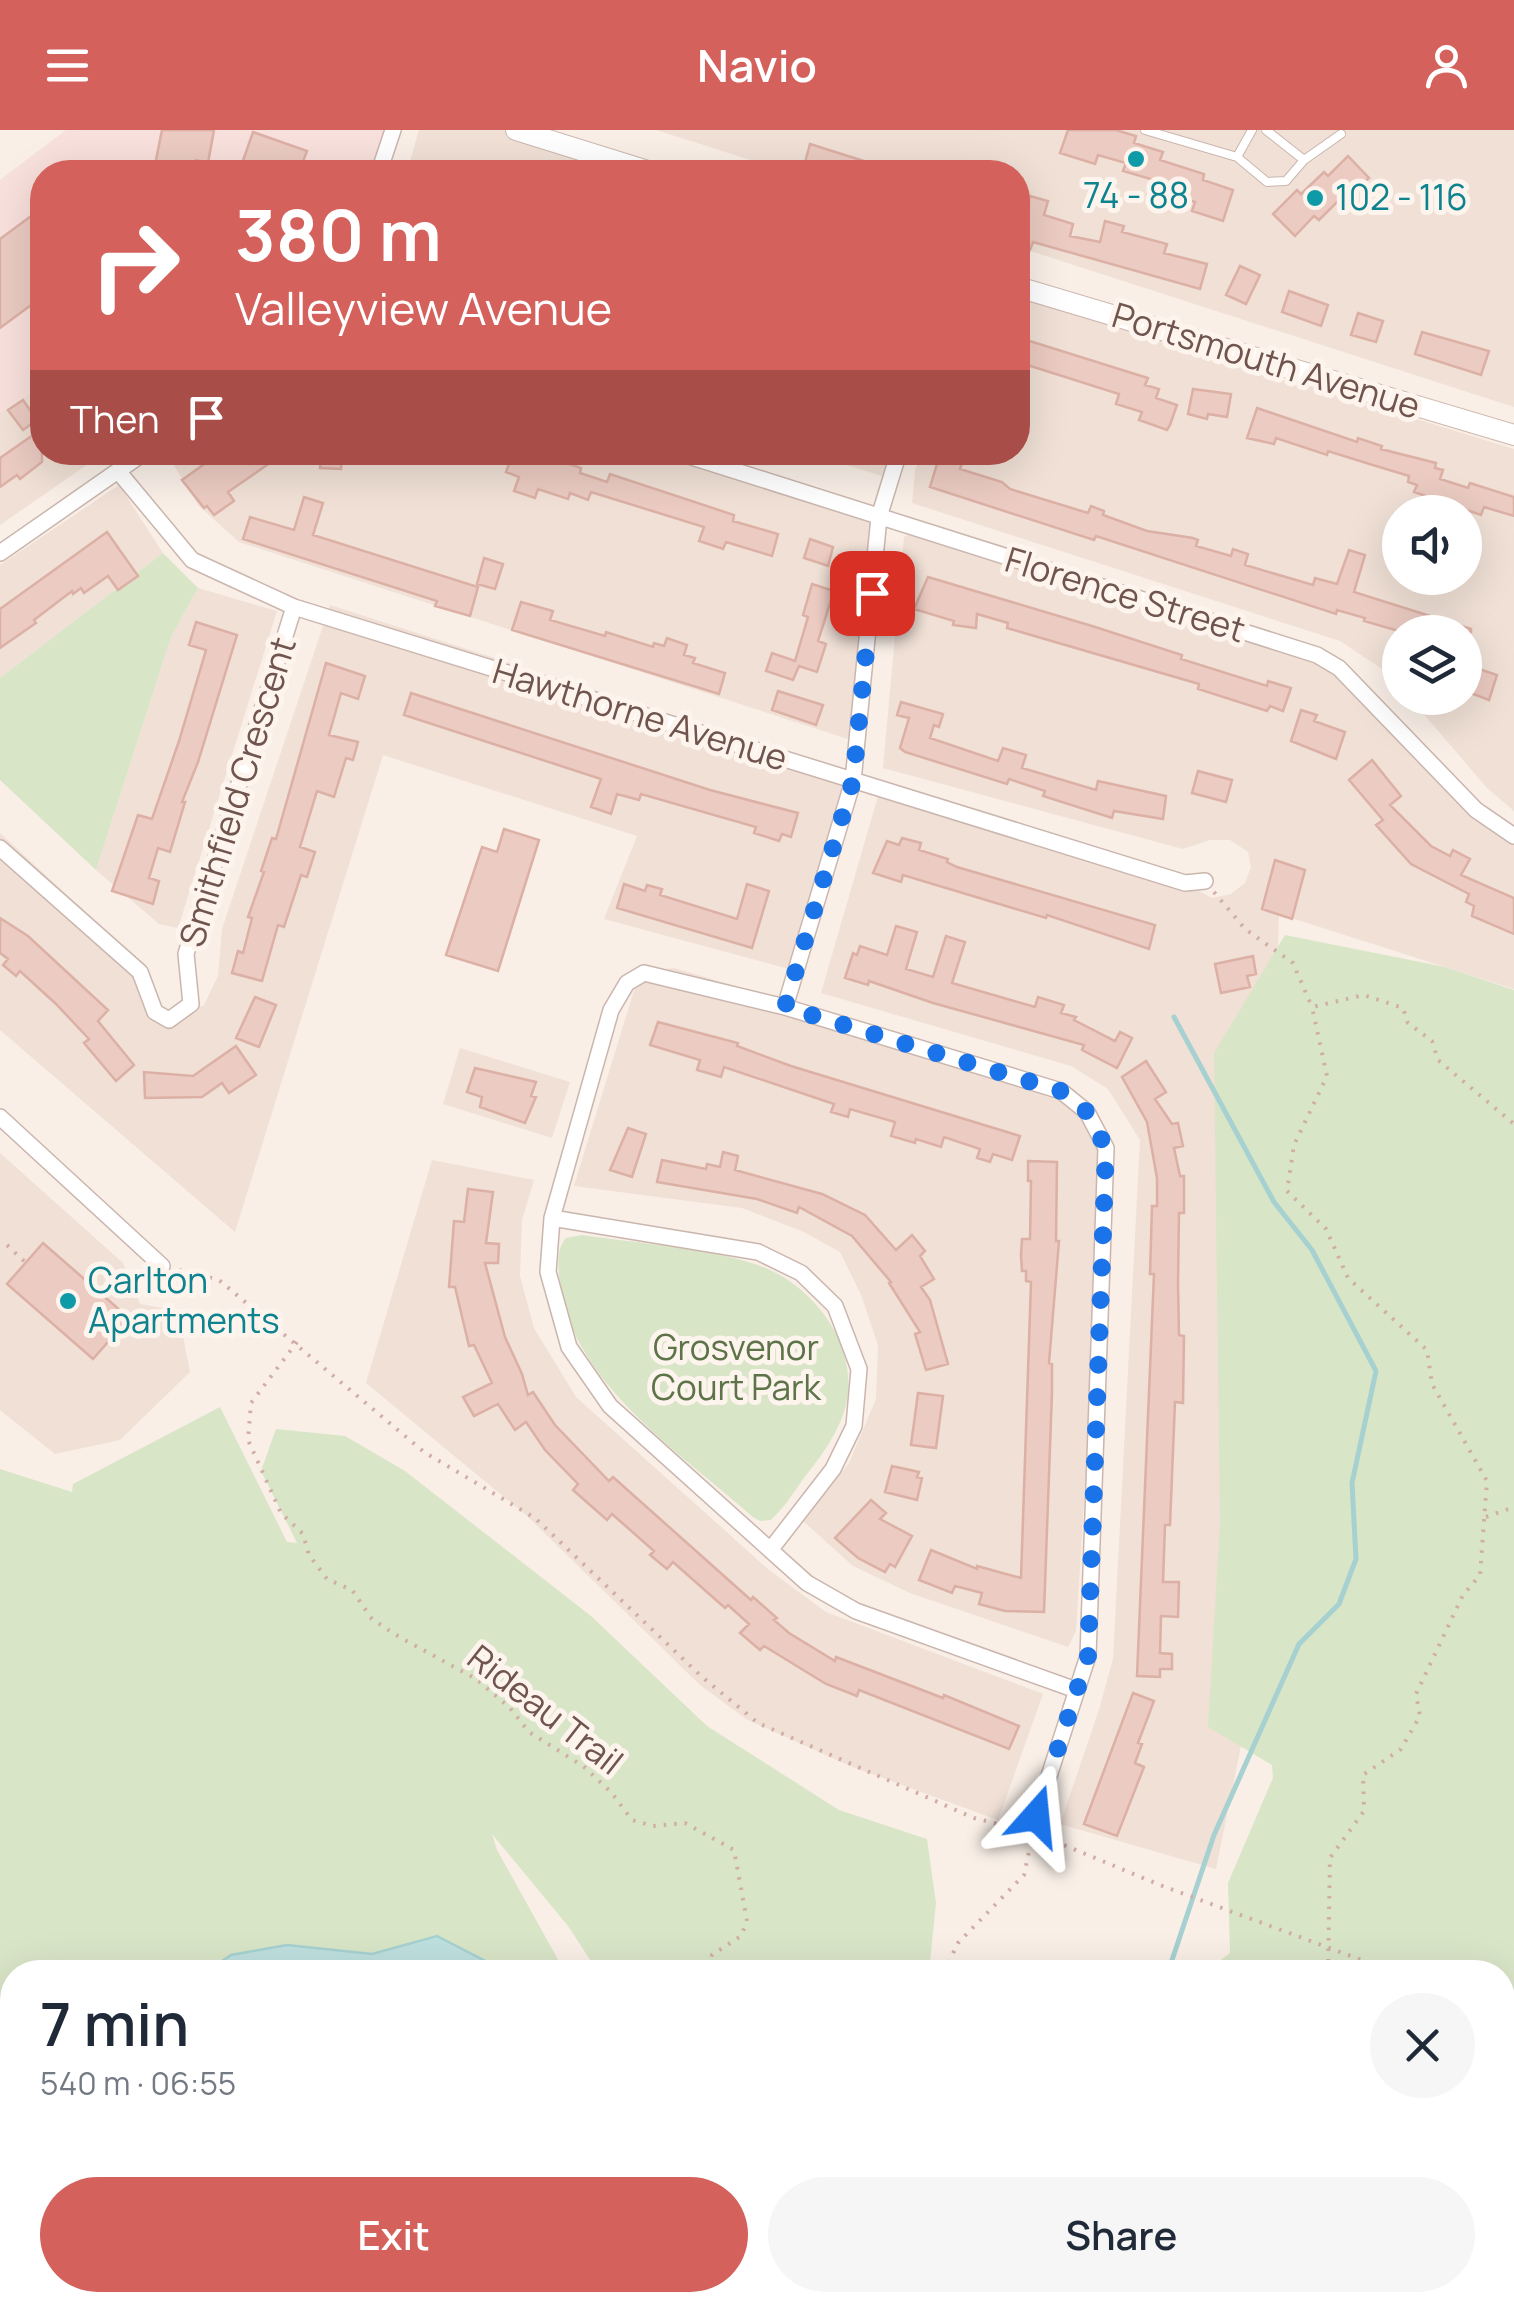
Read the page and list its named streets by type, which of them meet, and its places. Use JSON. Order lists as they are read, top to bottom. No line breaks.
{"streets":{"main road":["Portsmouth Avenue"],"street":["Florence Street","Hawthorne Avenue","Smithfield Crescent"],"path":["Rideau Trail"]},"crossings":[["Hawthorne Avenue","Smithfield Crescent"]],"parks":["Grosvenor Court Park"],"places":["74 - 88","102 - 116","Carlton Apartments"],"page":{"header":"Navio","turn":["380 m","Valleyview Avenue"],"then":"Then","heading":["7 min","540 m · 06:55"],"buttons":["Exit","Share"]}}
